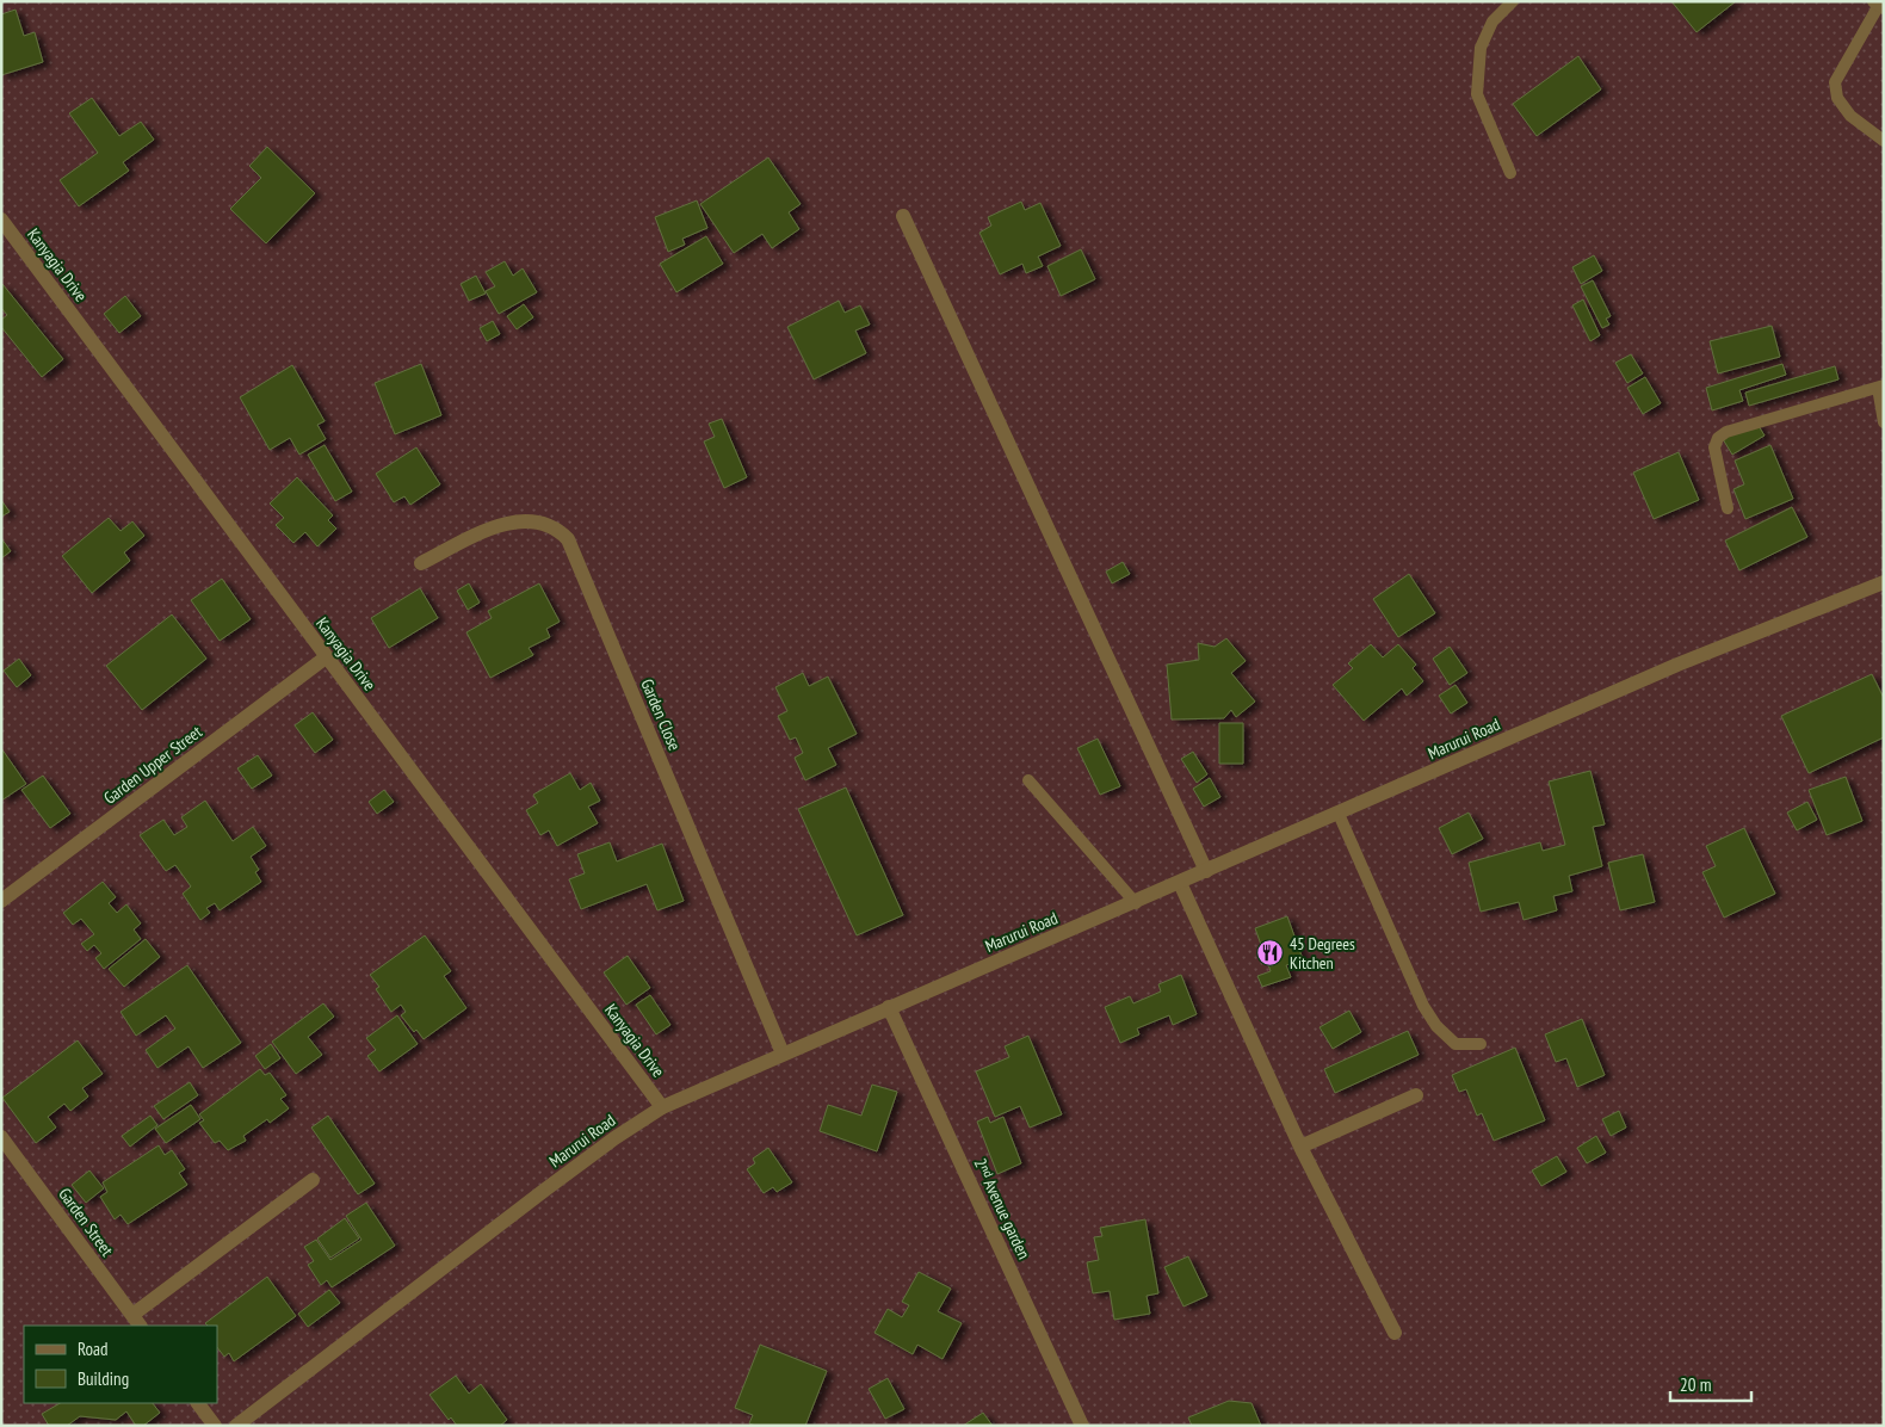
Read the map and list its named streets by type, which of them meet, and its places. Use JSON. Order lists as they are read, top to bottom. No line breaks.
{"streets":{"street":["Kanyagia Drive","Garden Close","Marurui Road","Garden Upper Street","2ⁿᵈ Avenue garden","Garden Street"]},"crossings":[["Kanyagia Drive","Marurui Road"],["Kanyagia Drive","Garden Upper Street"],["Garden Close","Marurui Road"],["Marurui Road","2ⁿᵈ Avenue garden"]],"places":{"restaurant":["45 Degrees Kitchen"]},"legend":["Road","Building"],"scale_bar":"20 m"}
